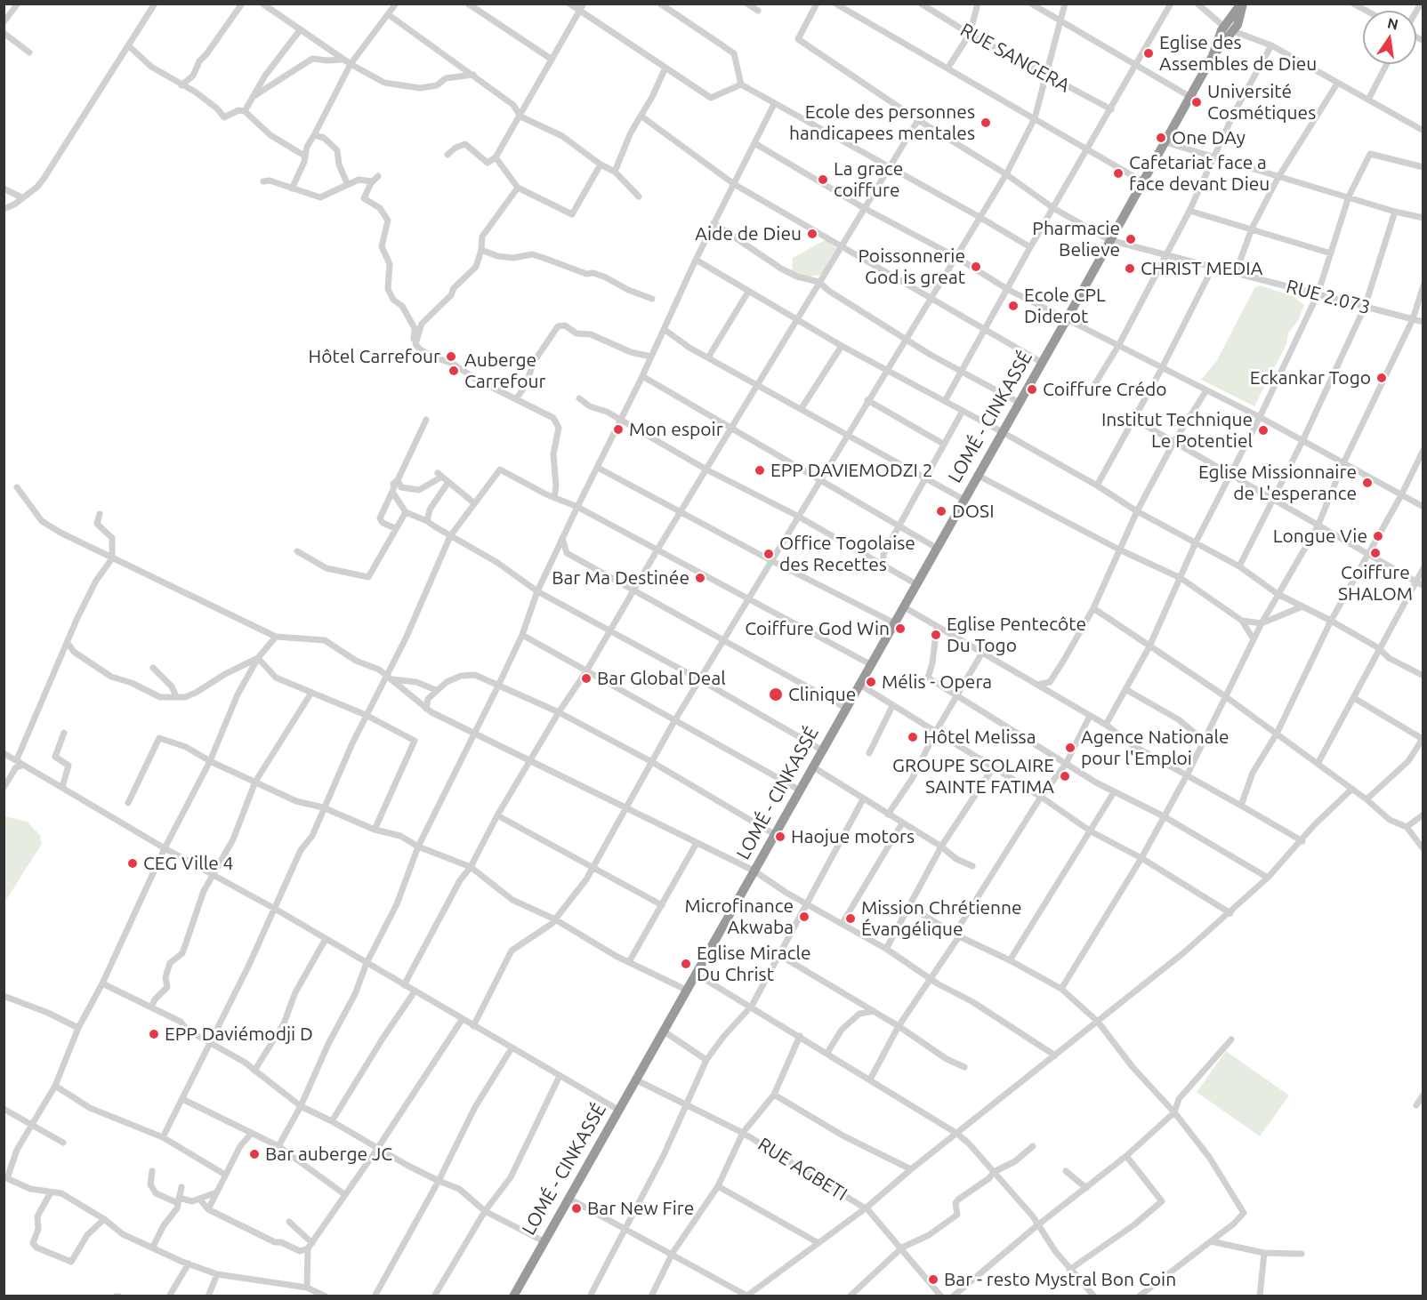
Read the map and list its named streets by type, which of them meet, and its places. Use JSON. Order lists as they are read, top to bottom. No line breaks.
{"streets":{"highway":["LOMÉ - CINKASSÉ"],"street":["RUE SANGERA","RUE 2.073","RUE AGBETI"]},"crossings":[["RUE 2.073","LOMÉ - CINKASSÉ"],["LOMÉ - CINKASSÉ","RUE AGBETI"]],"places":["Eglise des Assembles de Dieu","Université Cosmétiques","Ecole des personnes handicapees mentales","One DAy","Cafetariat face a face devant Dieu","La grace coiffure","Aide de Dieu","Pharmacie Believe","Poissonnerie God is great","CHRIST MEDIA","Ecole CPL Diderot","Hôtel Carrefour","Auberge Carrefour","Eckankar Togo","Coiffure Crédo","Mon espoir","Institut Technique Le Potentiel","EPP DAVIEMODZI 2","Eglise Missionnaire de L'esperance","DOSI","Longue Vie","Coiffure SHALOM","Office Togolaise des Recettes","Bar Ma Destinée","Coiffure God Win","Eglise Pentecôte Du Togo","Bar Global Deal","Mélis - Opera","Clinique","Hôtel Melissa","Agence Nationale pour l'Emploi","GROUPE SCOLAIRE SAINTE FATIMA","Haojue motors","CEG Ville 4","Microfinance Akwaba","Mission Chrétienne Évangélique","Eglise Miracle Du Christ","EPP Daviémodji D","Bar auberge JC","Bar New Fire","Bar - resto Mystral Bon Coin"],"north":"top"}
